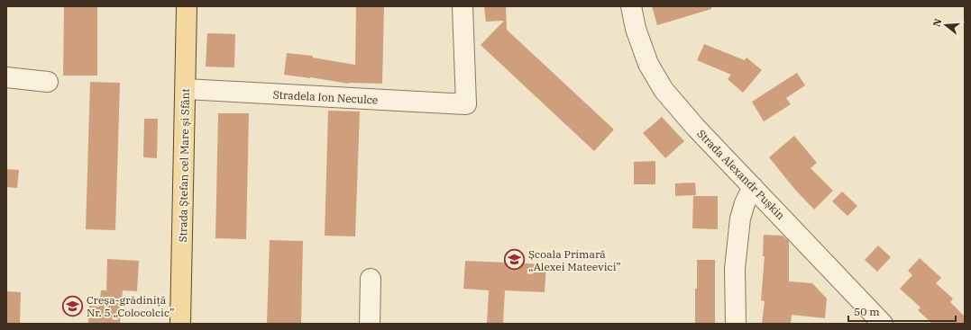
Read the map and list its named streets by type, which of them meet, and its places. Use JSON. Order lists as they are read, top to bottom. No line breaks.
{"streets":{"main road":["Strada Ștefan cel Mare și Sfânt"],"street":["Stradela Ion Neculce","Strada Alexandr Pușkin"]},"crossings":[["Stradela Ion Neculce","Strada Ștefan cel Mare și Sfânt"]],"places":{"school or university":["Școala Primară „Alexei Mateevici”","Creșa-grădiniță Nr. 5 „Colocolcic”"]},"scale_bar":"50 m","north":"left"}
